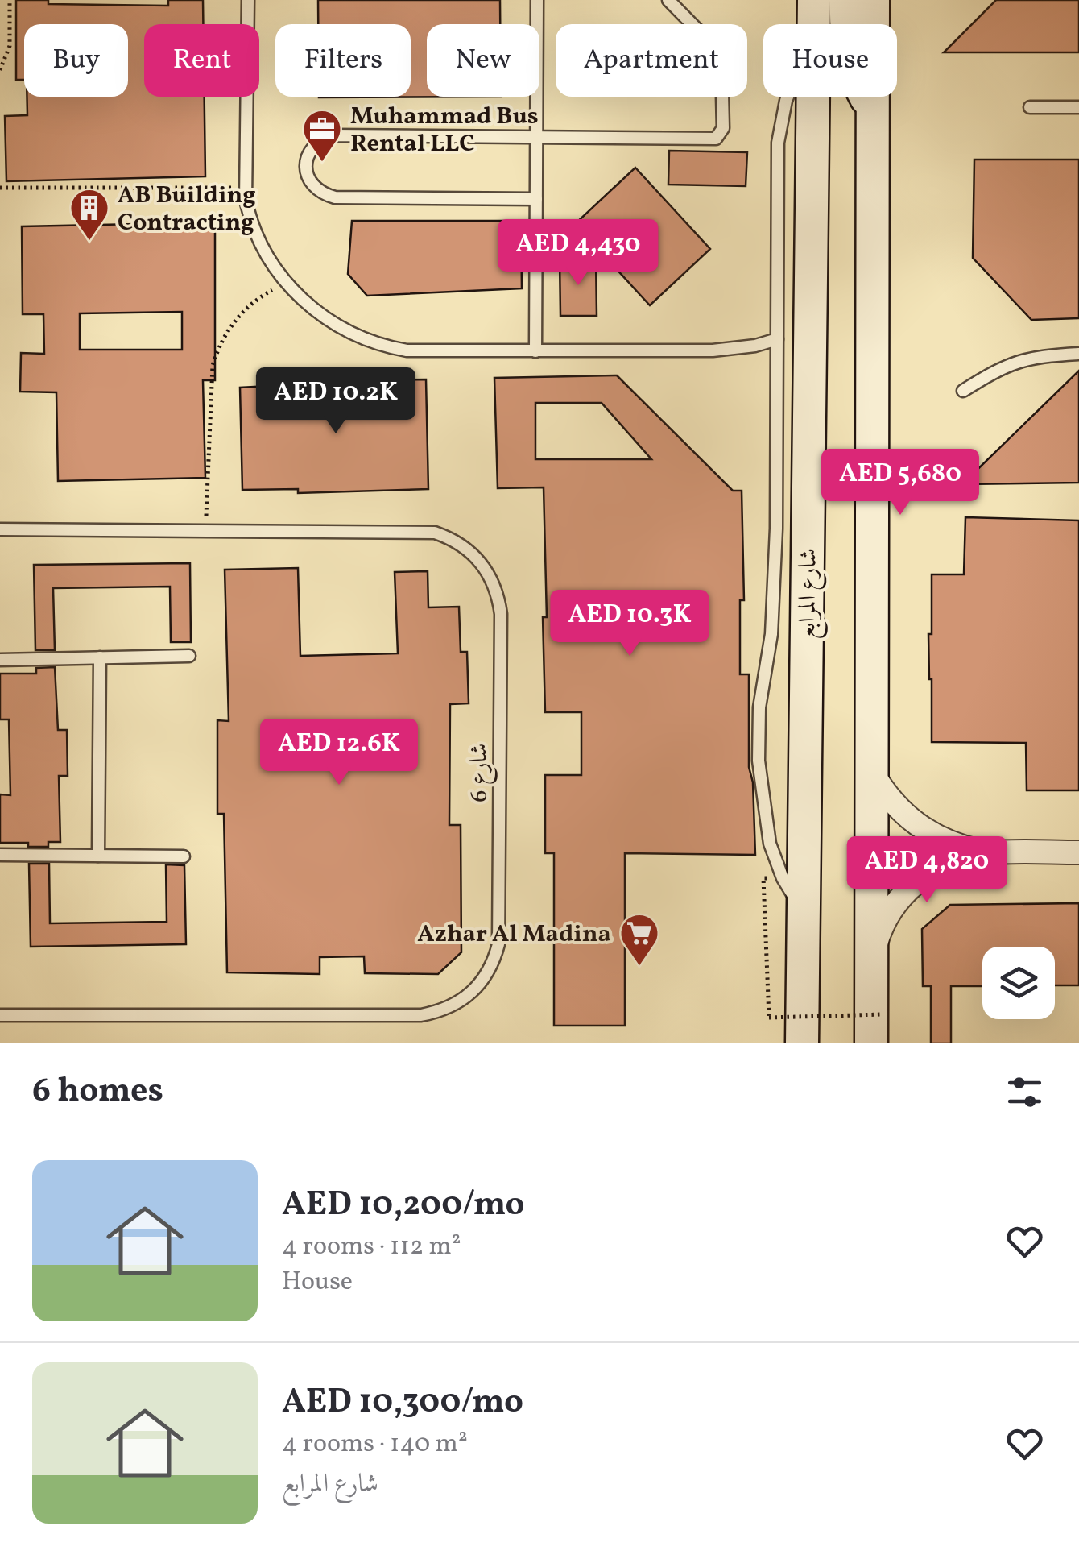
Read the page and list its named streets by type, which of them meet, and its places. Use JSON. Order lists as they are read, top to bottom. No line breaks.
{"streets":{"main road":["شارع المرابع"],"lane":["شارع 6"]},"places":{"office":["Muhammad Bus Rental LLC"],"building":["AB Building Contracting"],"supermarket":["Azhar Al Madina"]},"page":{"chip":["Buy","Rent","Filters","New","Apartment","House"],"price":["AED 4,430","AED 10.2K","AED 5,680","AED 10.3K","AED 12.6K","AED 4,820"],"heading":"6 homes","list":[{"name":"AED 10,200/mo","note":"4 rooms · 112 m² · House"},{"name":"AED 10,300/mo","note":"4 rooms · 140 m² · شارع المرابع"}]}}
